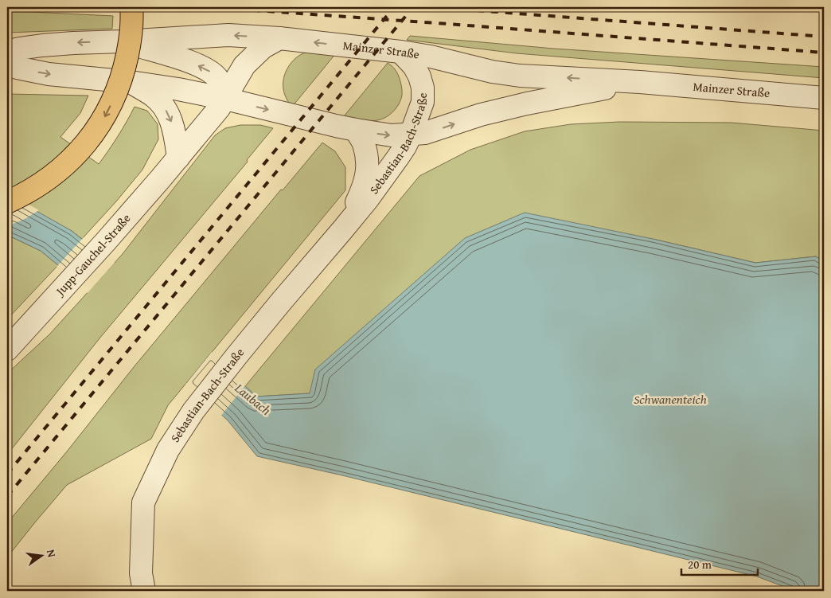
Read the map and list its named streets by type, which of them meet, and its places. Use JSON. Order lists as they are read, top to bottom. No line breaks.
{"streets":{"street":["Mainzer Straße","Sebastian-Bach-Straße","Jupp-Gauchel-Straße"]},"crossings":[["Mainzer Straße","Sebastian-Bach-Straße"],["Mainzer Straße","Jupp-Gauchel-Straße"]],"water":["Laubach","Schwanenteich"],"scale_bar":"20 m","north":"right"}
